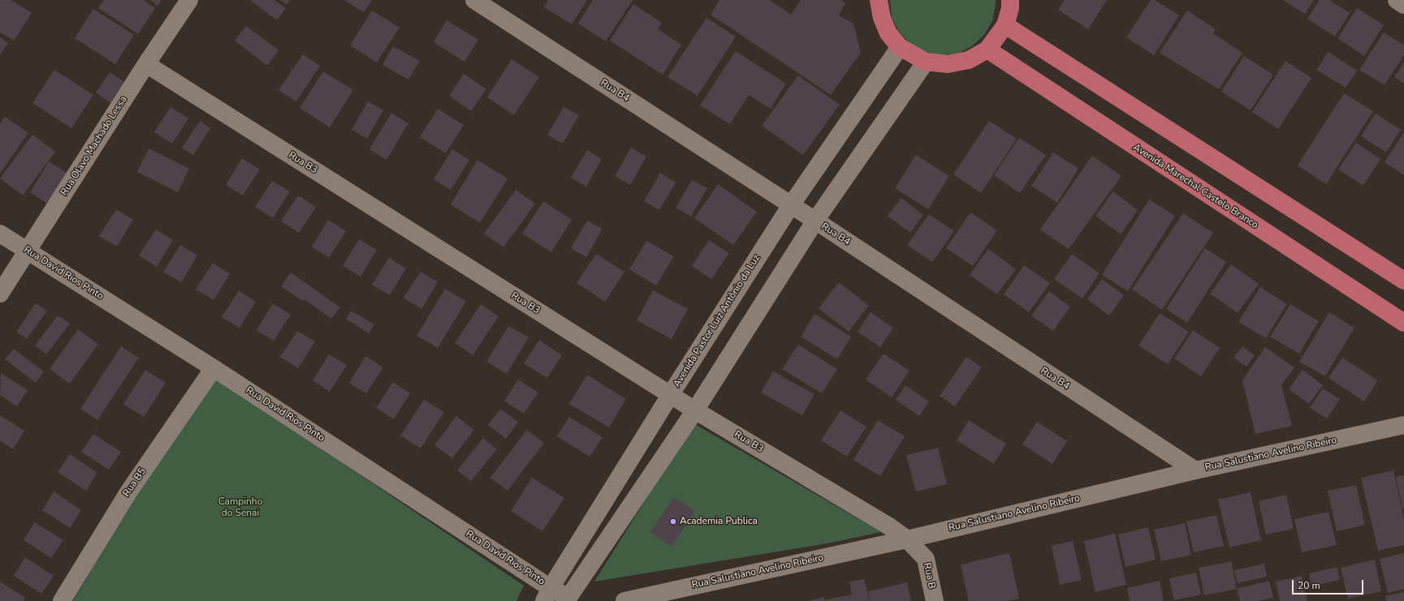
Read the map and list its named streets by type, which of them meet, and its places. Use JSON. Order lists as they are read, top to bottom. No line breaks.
{"streets":{"main road":["Avenida Marechal Castelo Branco"],"street":["Rua B4","Rua Olavo Machado Lessa","Rua B3","Rua David Rios Pinto","Avenida Pastor Luiz Antônio da Luz","Rua Salustiano Avelino Ribeiro","Rua B5","Rua B"]},"crossings":[["Rua B4","Avenida Pastor Luiz Antônio da Luz"],["Rua B4","Rua Salustiano Avelino Ribeiro"],["Rua Olavo Machado Lessa","Rua B3"],["Rua Olavo Machado Lessa","Rua David Rios Pinto"],["Rua B3","Avenida Pastor Luiz Antônio da Luz"],["Rua B3","Rua Salustiano Avelino Ribeiro"],["Rua B3","Rua B"],["Rua David Rios Pinto","Avenida Pastor Luiz Antônio da Luz"],["Rua David Rios Pinto","Rua B5"],["Rua Salustiano Avelino Ribeiro","Rua B"]],"parks":["Campinho do Senai"],"places":["Academia Publica"],"scale_bar":"20 m"}
